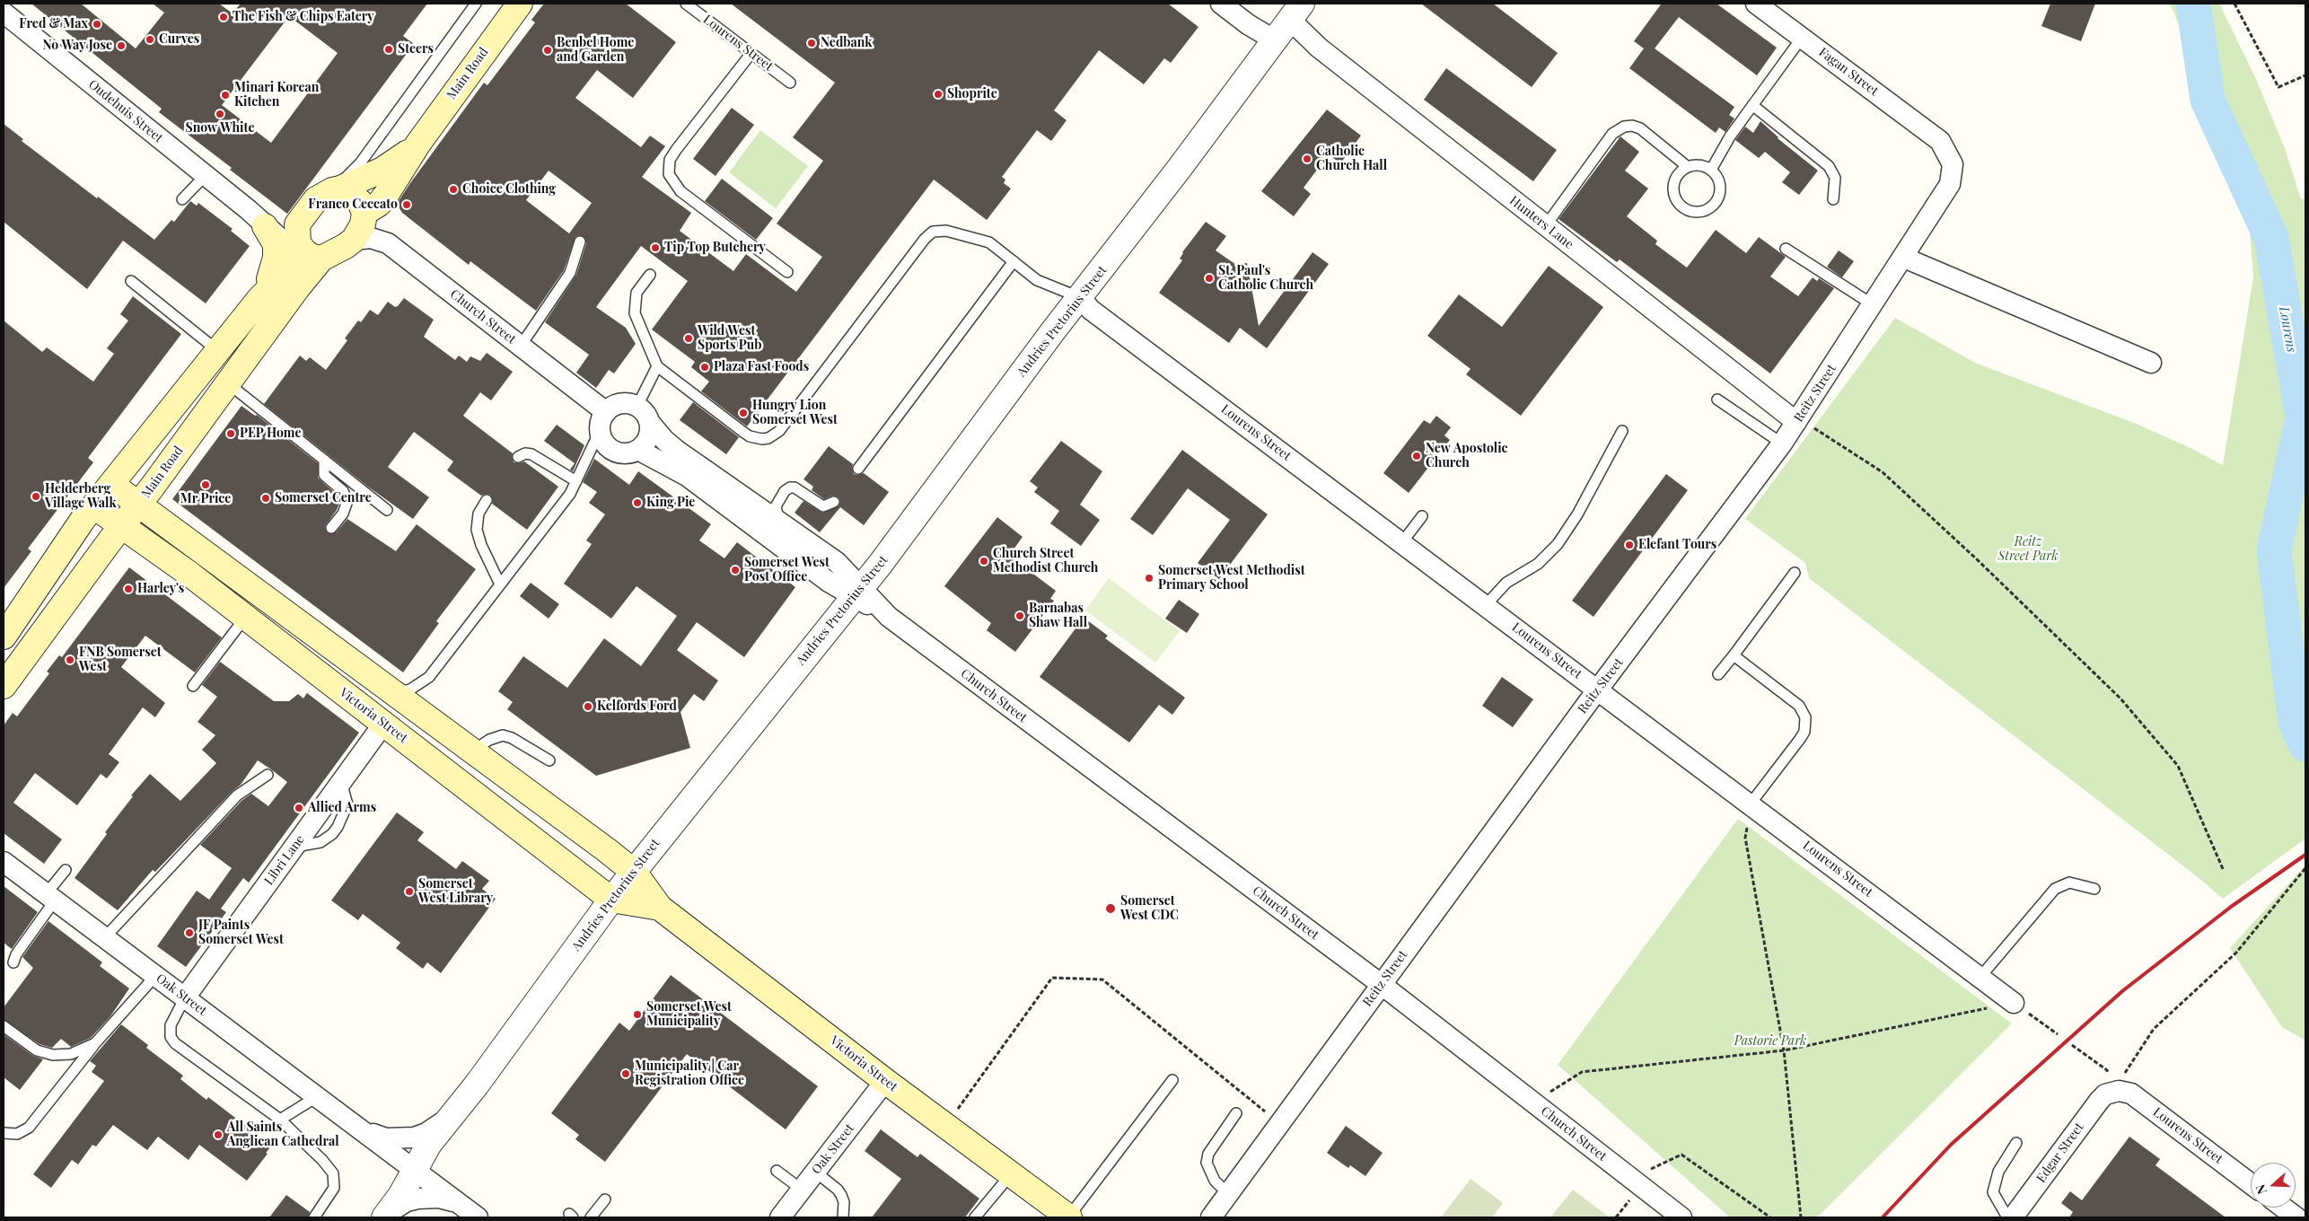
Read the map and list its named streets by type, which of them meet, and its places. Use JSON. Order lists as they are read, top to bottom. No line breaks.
{"streets":{"main road":["Main Road","Victoria Street"],"street":["Lourens Street","Fagan Street","Oudehuis Street","Hunters Lane","Church Street","Andries Pretorius Street","Reitz Street","Libri Lane","Oak Street","Edgar Street"]},"crossings":[["Lourens Street","Andries Pretorius Street"],["Lourens Street","Reitz Street"],["Lourens Street","Edgar Street"],["Fagan Street","Reitz Street"],["Main Road","Oudehuis Street"],["Main Road","Church Street"],["Main Road","Victoria Street"],["Oudehuis Street","Church Street"],["Hunters Lane","Andries Pretorius Street"],["Hunters Lane","Reitz Street"],["Church Street","Andries Pretorius Street"],["Church Street","Reitz Street"],["Andries Pretorius Street","Victoria Street"],["Andries Pretorius Street","Oak Street"],["Victoria Street","Libri Lane"],["Victoria Street","Oak Street"],["Libri Lane","Oak Street"]],"water":["Lourens"],"parks":["Reitz Street Park","Pastorie Park"],"places":["The Fish & Chips Eatery","Fred & Max","Curves","Nedbank","No Way Jose","Steers","Benbel Home and Garden","Shoprite","Minari Korean Kitchen","Snow White","Catholic Church Hall","Choice Clothing","Franco Ceccato","Tip Top Butchery","St. Paul's Catholic Church","Wild West Sports Pub","Plaza Fast Foods","Hungry Lion Somerset West","PEP Home","New Apostolic Church","Mr Price","Helderberg Village Walk","Somerset Centre","King Pie","Elefant Tours","Church Street Methodist Church","Somerset West Post Office","Somerset West Methodist Primary School","Harley's","Barnabas Shaw Hall","FNB Somerset West","Kelfords Ford","Allied Arms","Somerset West Library","Somerset West CDC","JF Paints Somerset West","Somerset West Municipality","Municipality | Car Registration Office","All Saints Anglican Cathedral"],"north":"left"}
